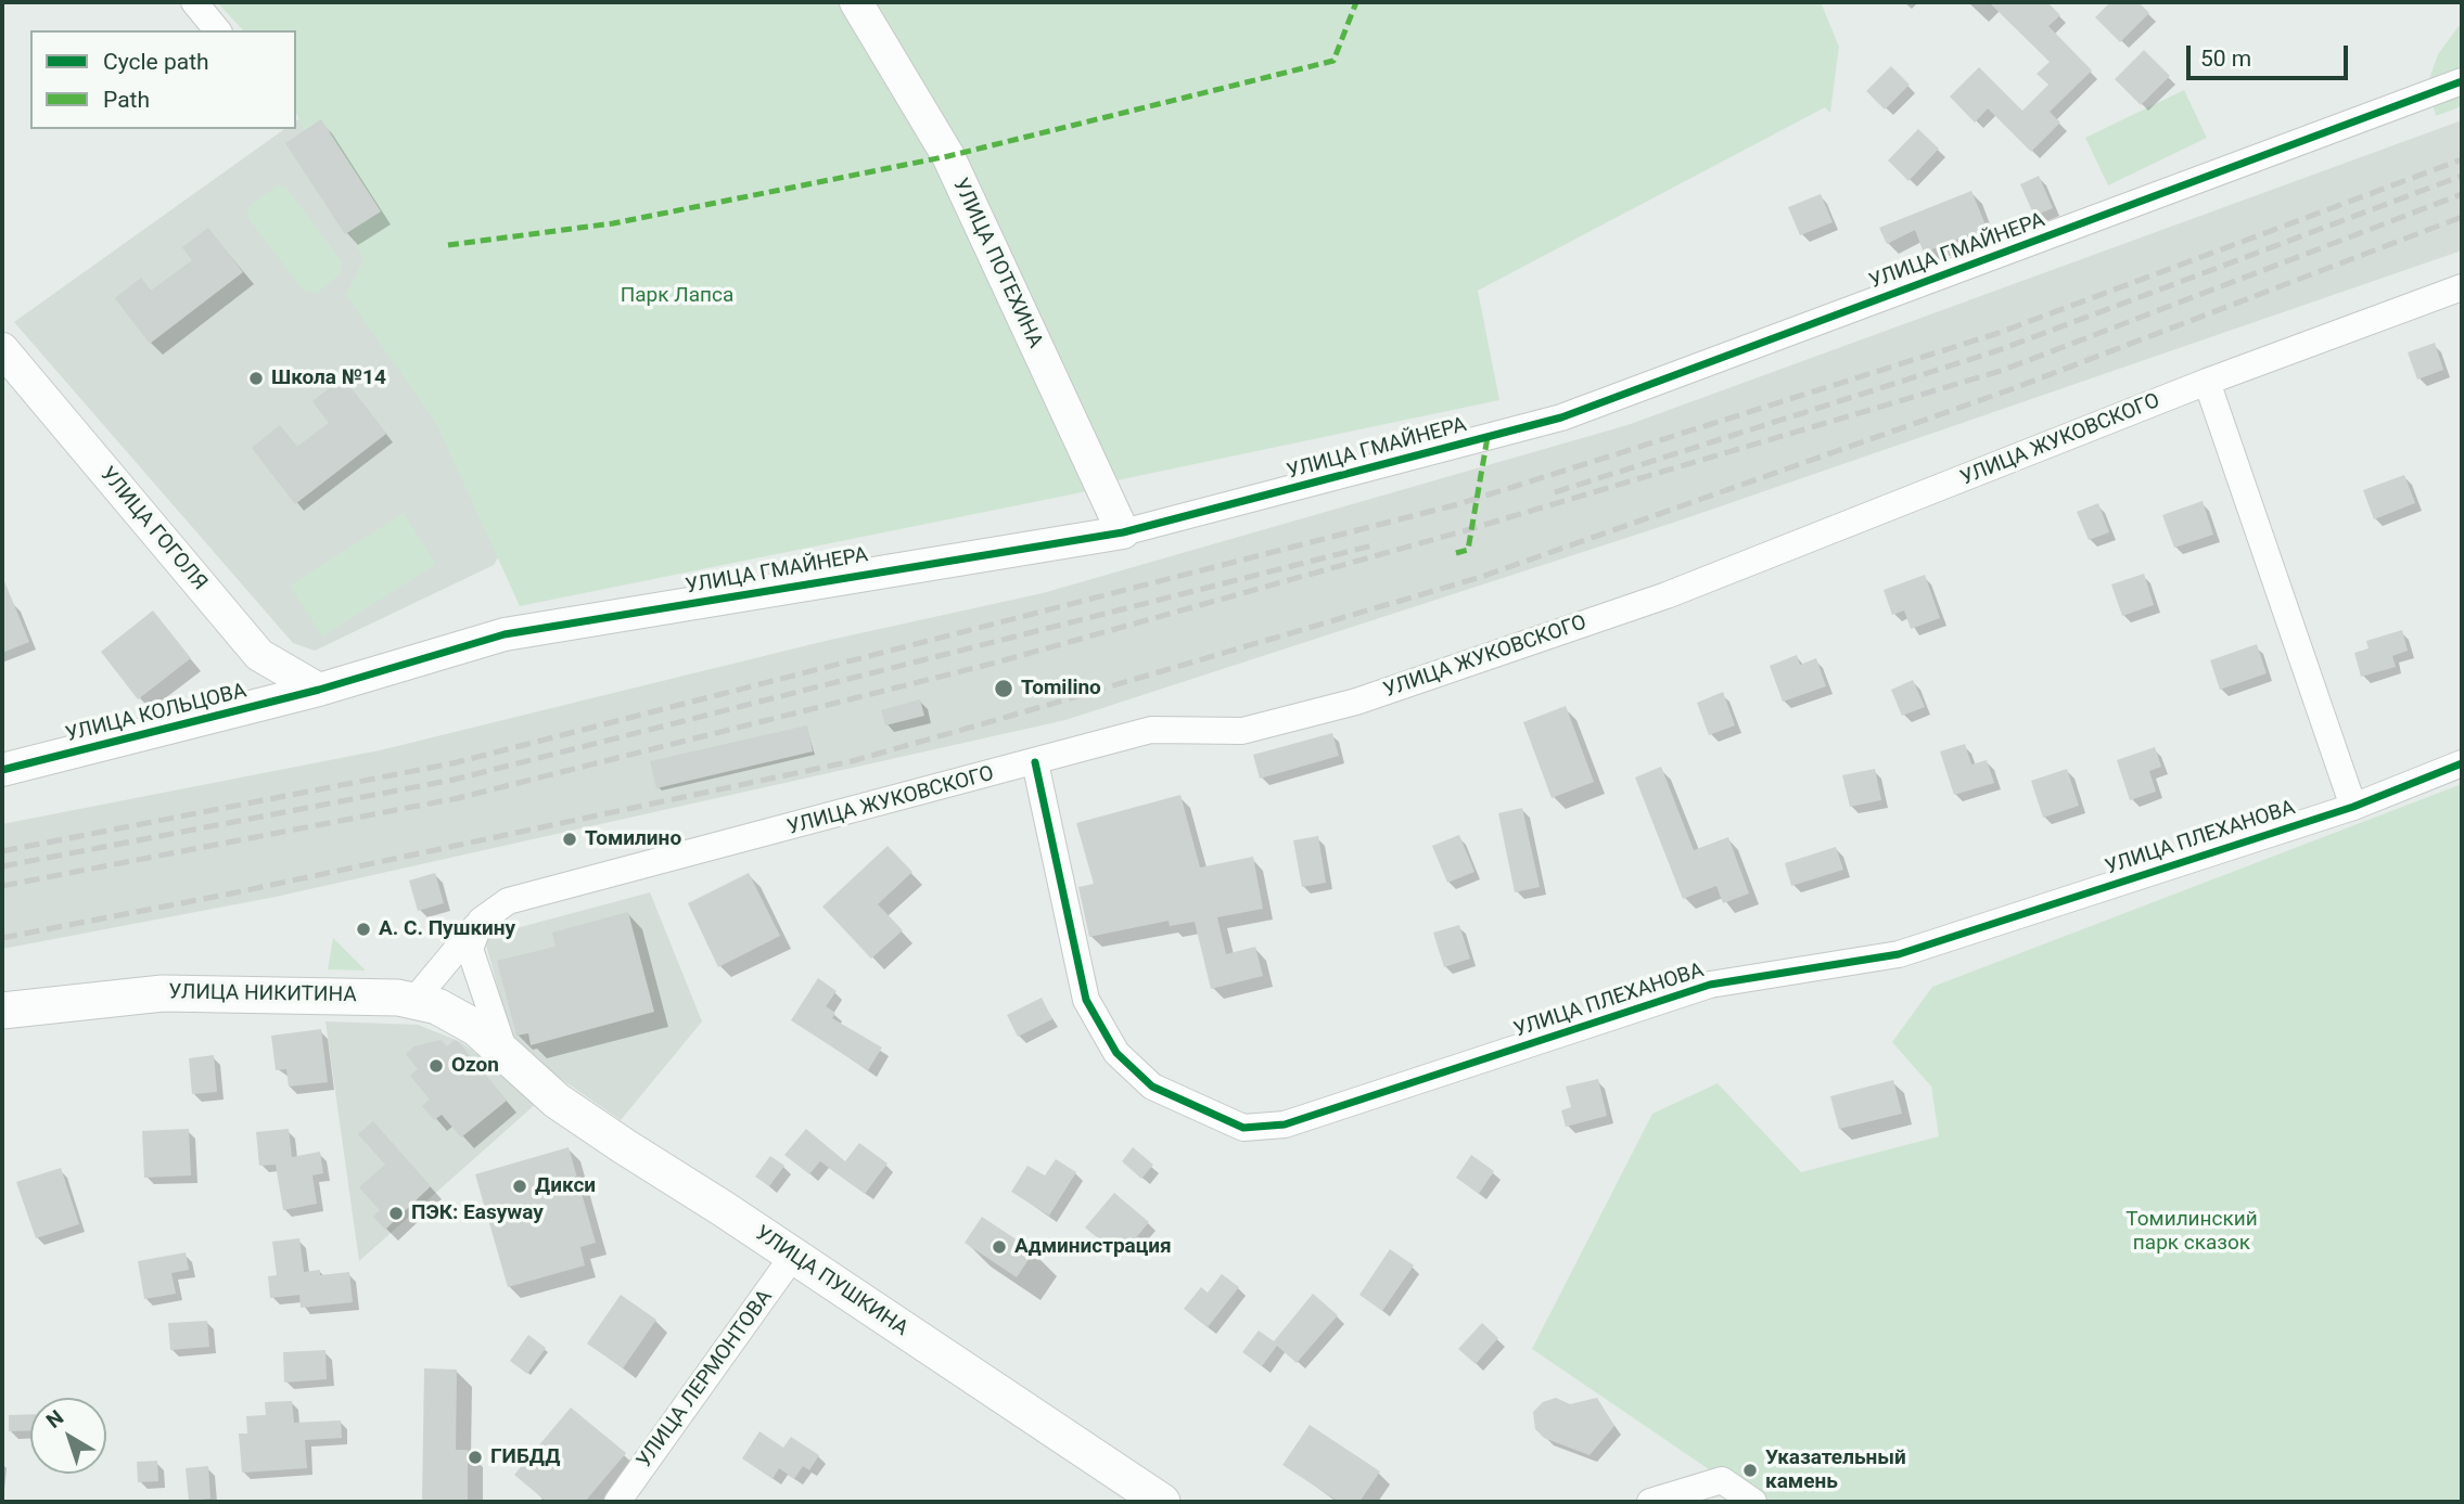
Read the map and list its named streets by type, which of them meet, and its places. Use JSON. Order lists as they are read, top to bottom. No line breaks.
{"streets":{"main road":["УЛИЦА НИКИТИНА","УЛИЦА ПУШКИНА"],"street":["УЛИЦА ГМАЙНЕРА","УЛИЦА ПОТЕХИНА","УЛИЦА ЖУКОВСКОГО","УЛИЦА ГОГОЛЯ","УЛИЦА КОЛЬЦОВА","УЛИЦА ПЛЕХАНОВА","УЛИЦА ЛЕРМОНТОВА"]},"crossings":[["УЛИЦА ГМАЙНЕРА","УЛИЦА ПОТЕХИНА"],["УЛИЦА ГМАЙНЕРА","УЛИЦА ГОГОЛЯ"],["УЛИЦА ГМАЙНЕРА","УЛИЦА КОЛЬЦОВА"],["УЛИЦА ЖУКОВСКОГО","УЛИЦА ПЛЕХАНОВА"],["УЛИЦА ЖУКОВСКОГО","УЛИЦА НИКИТИНА"],["УЛИЦА ГОГОЛЯ","УЛИЦА КОЛЬЦОВА"],["УЛИЦА НИКИТИНА","УЛИЦА ПУШКИНА"],["УЛИЦА ПУШКИНА","УЛИЦА ЛЕРМОНТОВА"]],"parks":["Парк Лапса","Томилинский парк сказок"],"places":["Школа №14","Tomilino","Томилино","А. С. Пушкину","Ozon","Дикси","ПЭК: Easyway","Администрация","ГИБДД","Указательный камень"],"legend":["Cycle path","Path"],"scale_bar":"50 m","north":"top left"}
